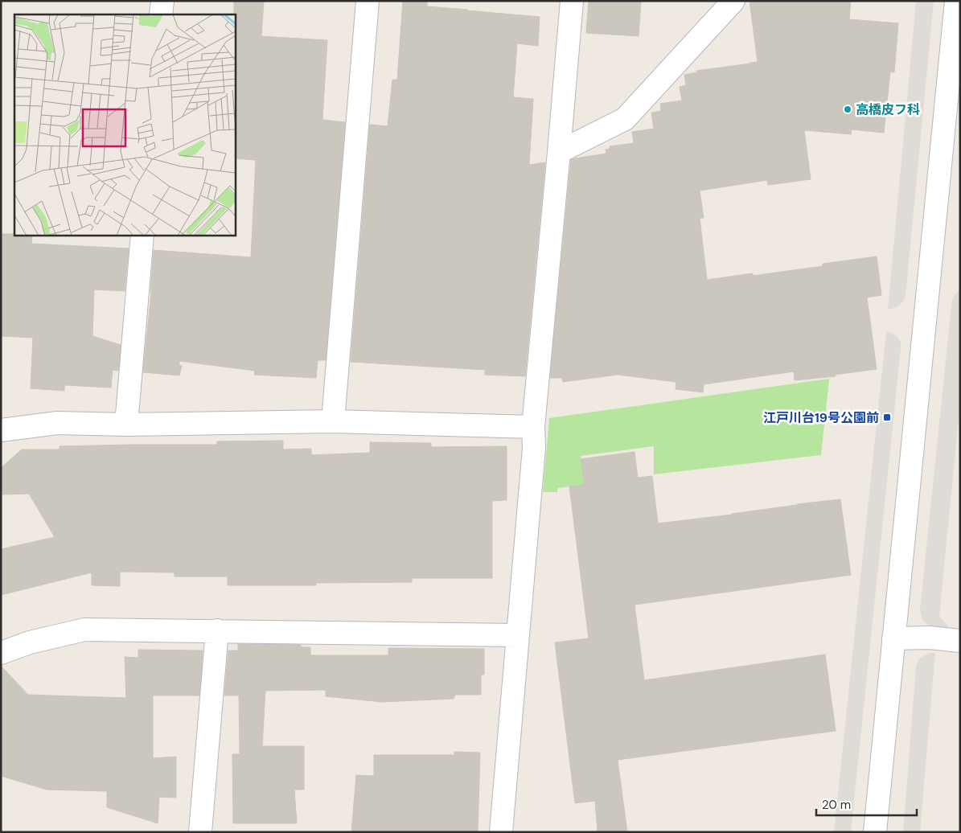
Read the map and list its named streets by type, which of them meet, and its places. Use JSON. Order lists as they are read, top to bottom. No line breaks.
{"places":{"other":["高橋皮フ科"],"transit":["江戸川台19号公園前"]},"scale_bar":"20 m"}
